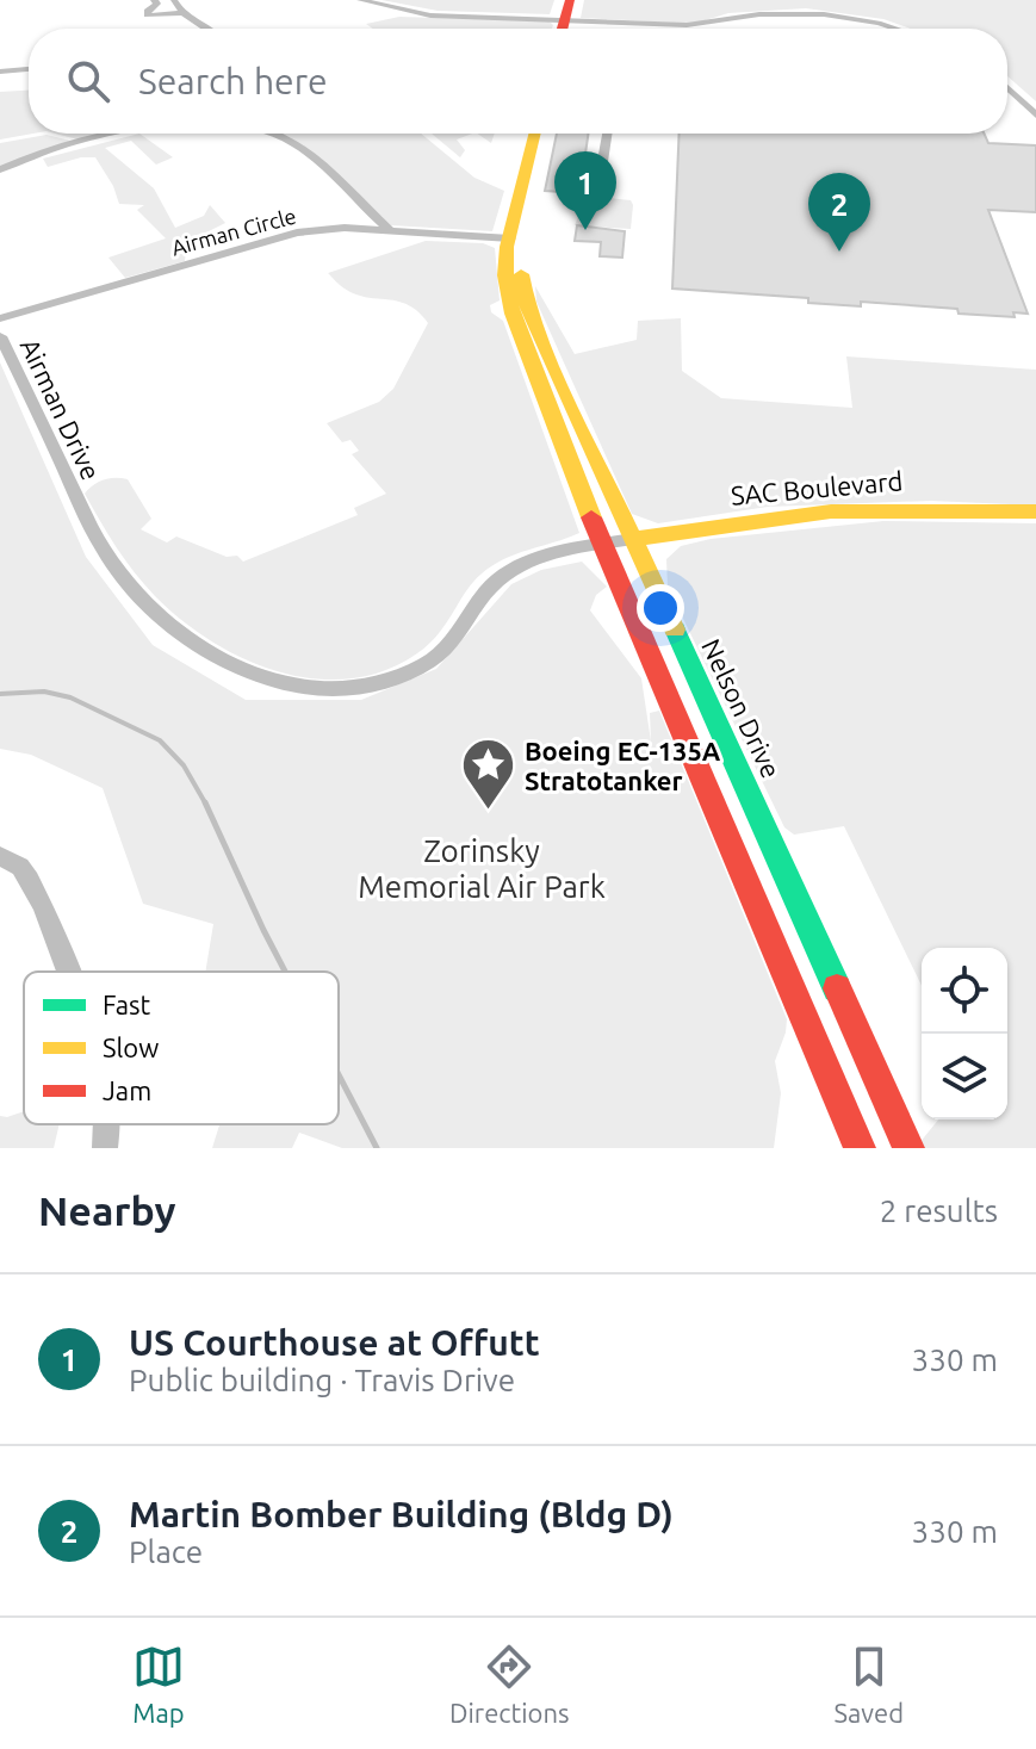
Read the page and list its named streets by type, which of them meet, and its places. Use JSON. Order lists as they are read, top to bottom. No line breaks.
{"streets":{"street":["Airman Circle","Airman Drive","SAC Boulevard","Nelson Drive"]},"crossings":[["Airman Drive","SAC Boulevard"],["Airman Drive","Nelson Drive"],["SAC Boulevard","Nelson Drive"]],"parks":["Zorinsky Memorial Air Park"],"places":{"place":["Boeing EC-135A Stratotanker"]},"legend":["Fast","Slow","Jam"],"page":{"search":"Search here","pins":["1","2"],"heading":["Nearby","2 results"],"list":[{"mark":"1","name":"US Courthouse at Offutt","note":"Public building · Travis Drive","value":"330 m"},{"mark":"2","name":"Martin Bomber Building (Bldg D)","note":"Place","value":"330 m"}],"nav":["Map","Directions","Saved"]}}
